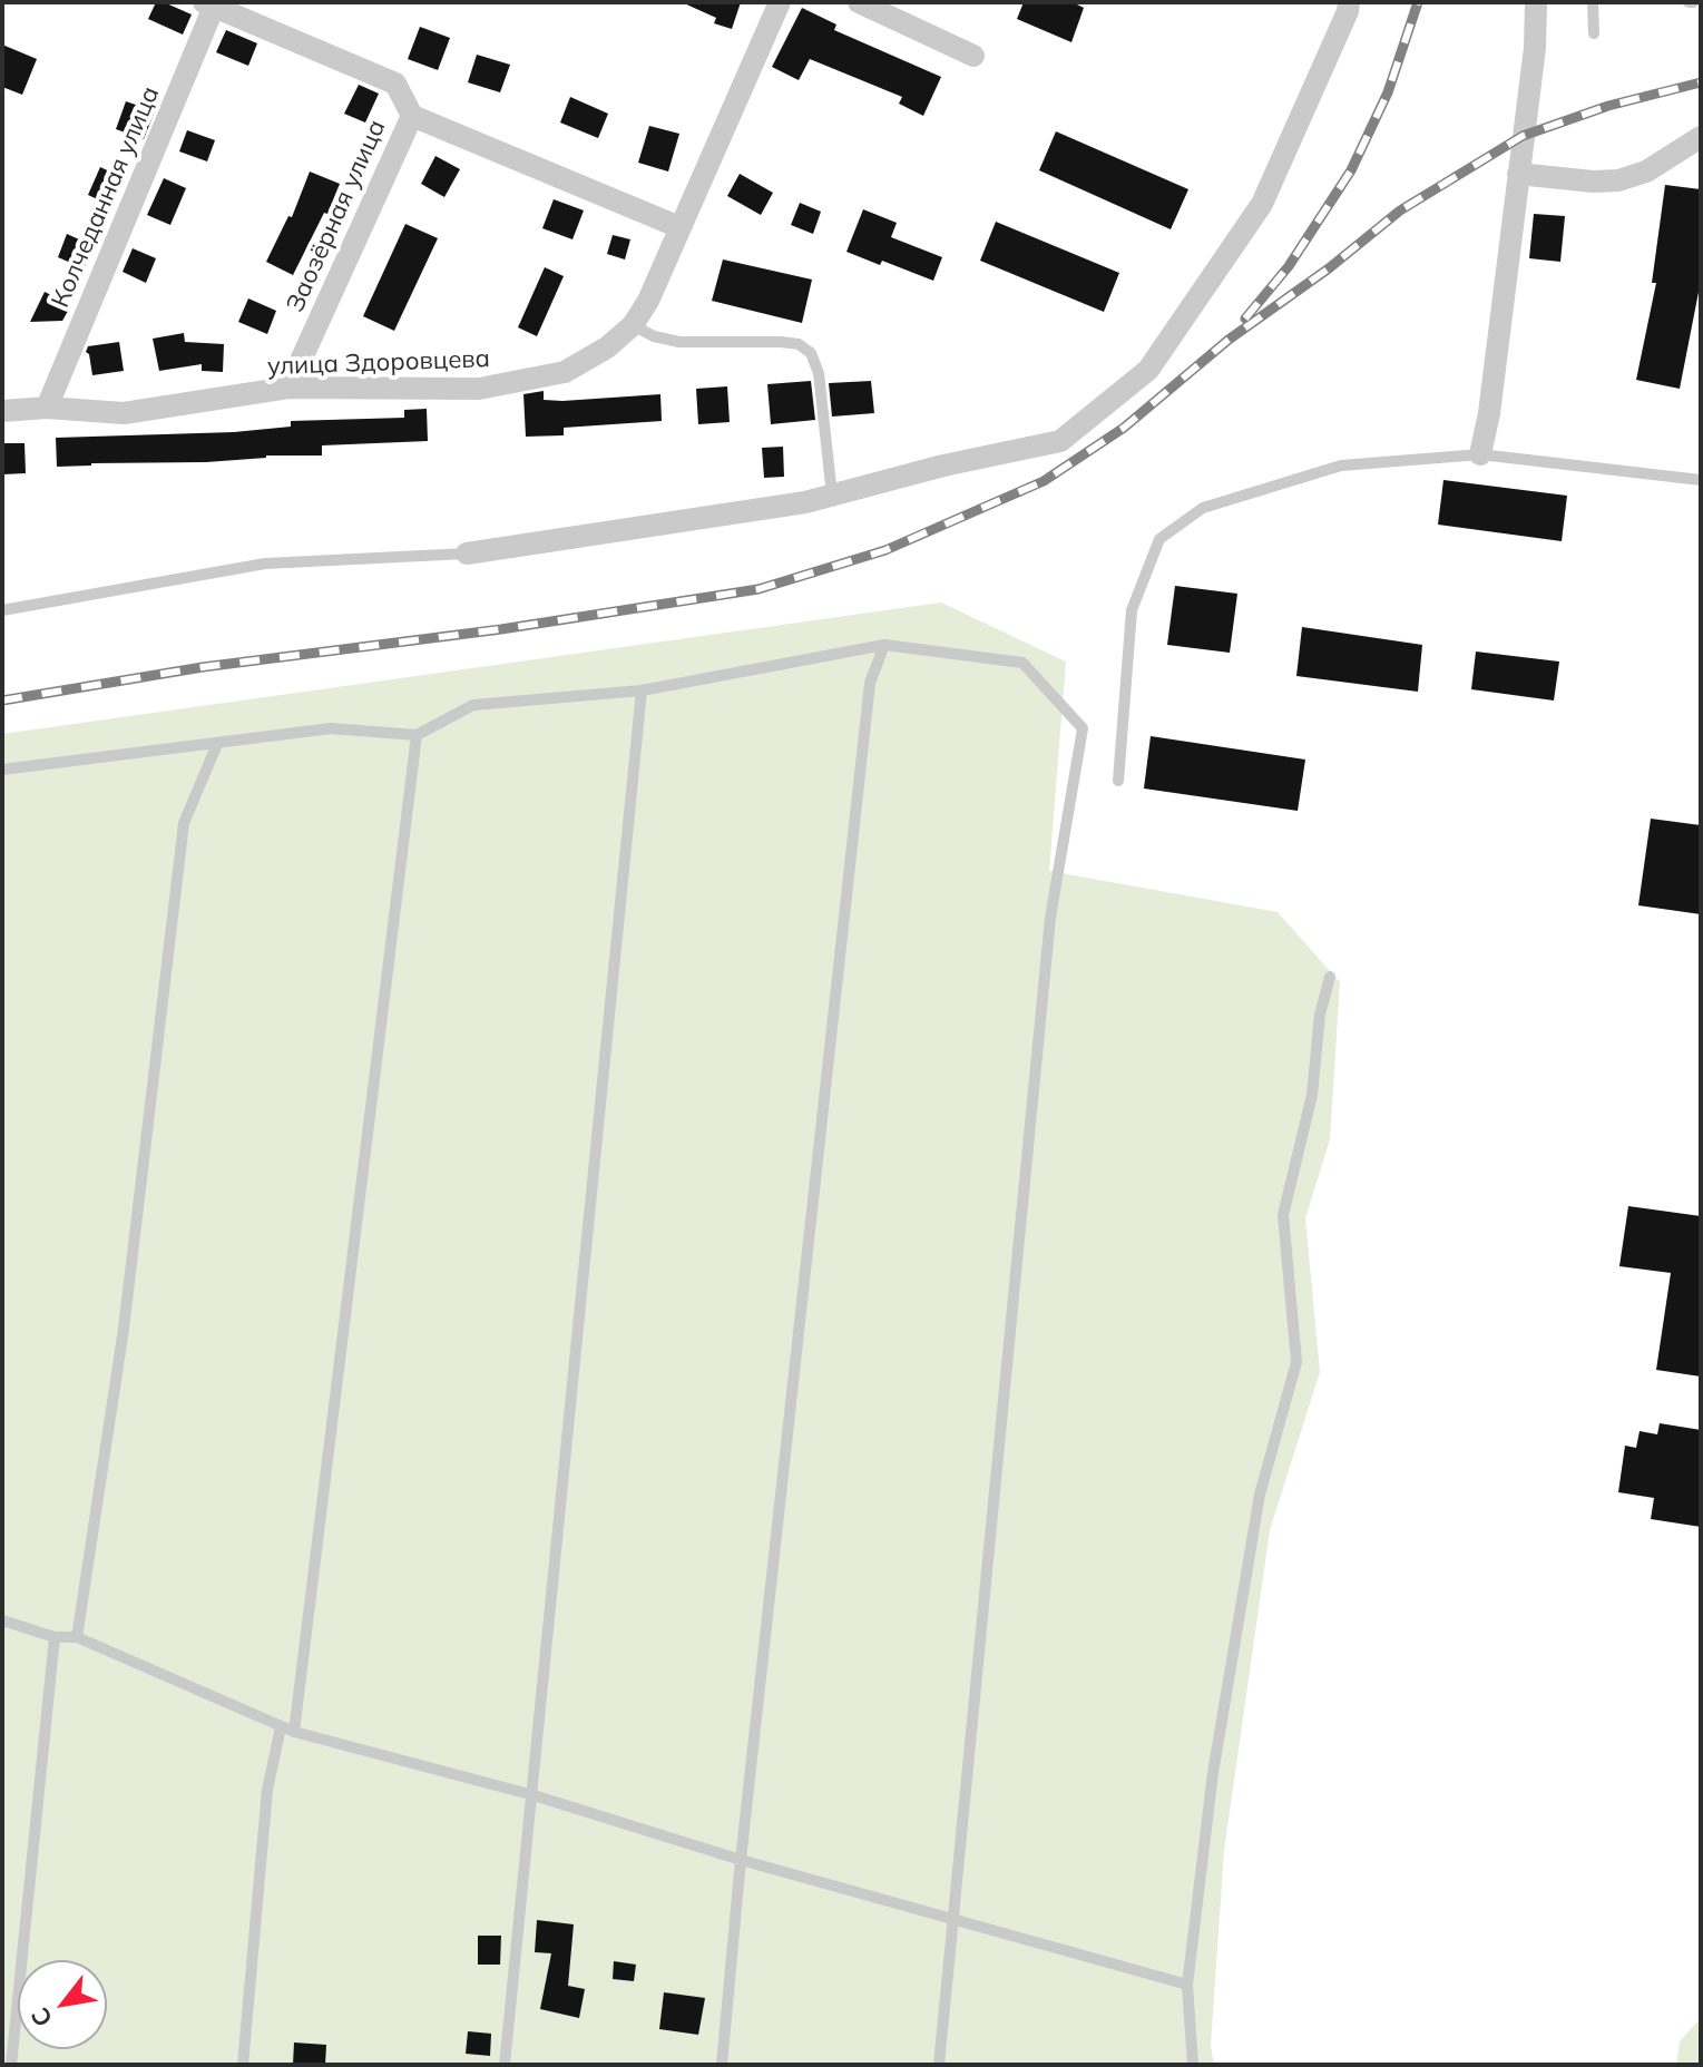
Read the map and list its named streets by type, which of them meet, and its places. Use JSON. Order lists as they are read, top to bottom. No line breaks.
{"streets":{"street":["Колчеданная улица","Заозёрная улица","улица Здоровцева"]},"crossings":[["Колчеданная улица","улица Здоровцева"],["Заозёрная улица","улица Здоровцева"]],"north":"bottom left"}
